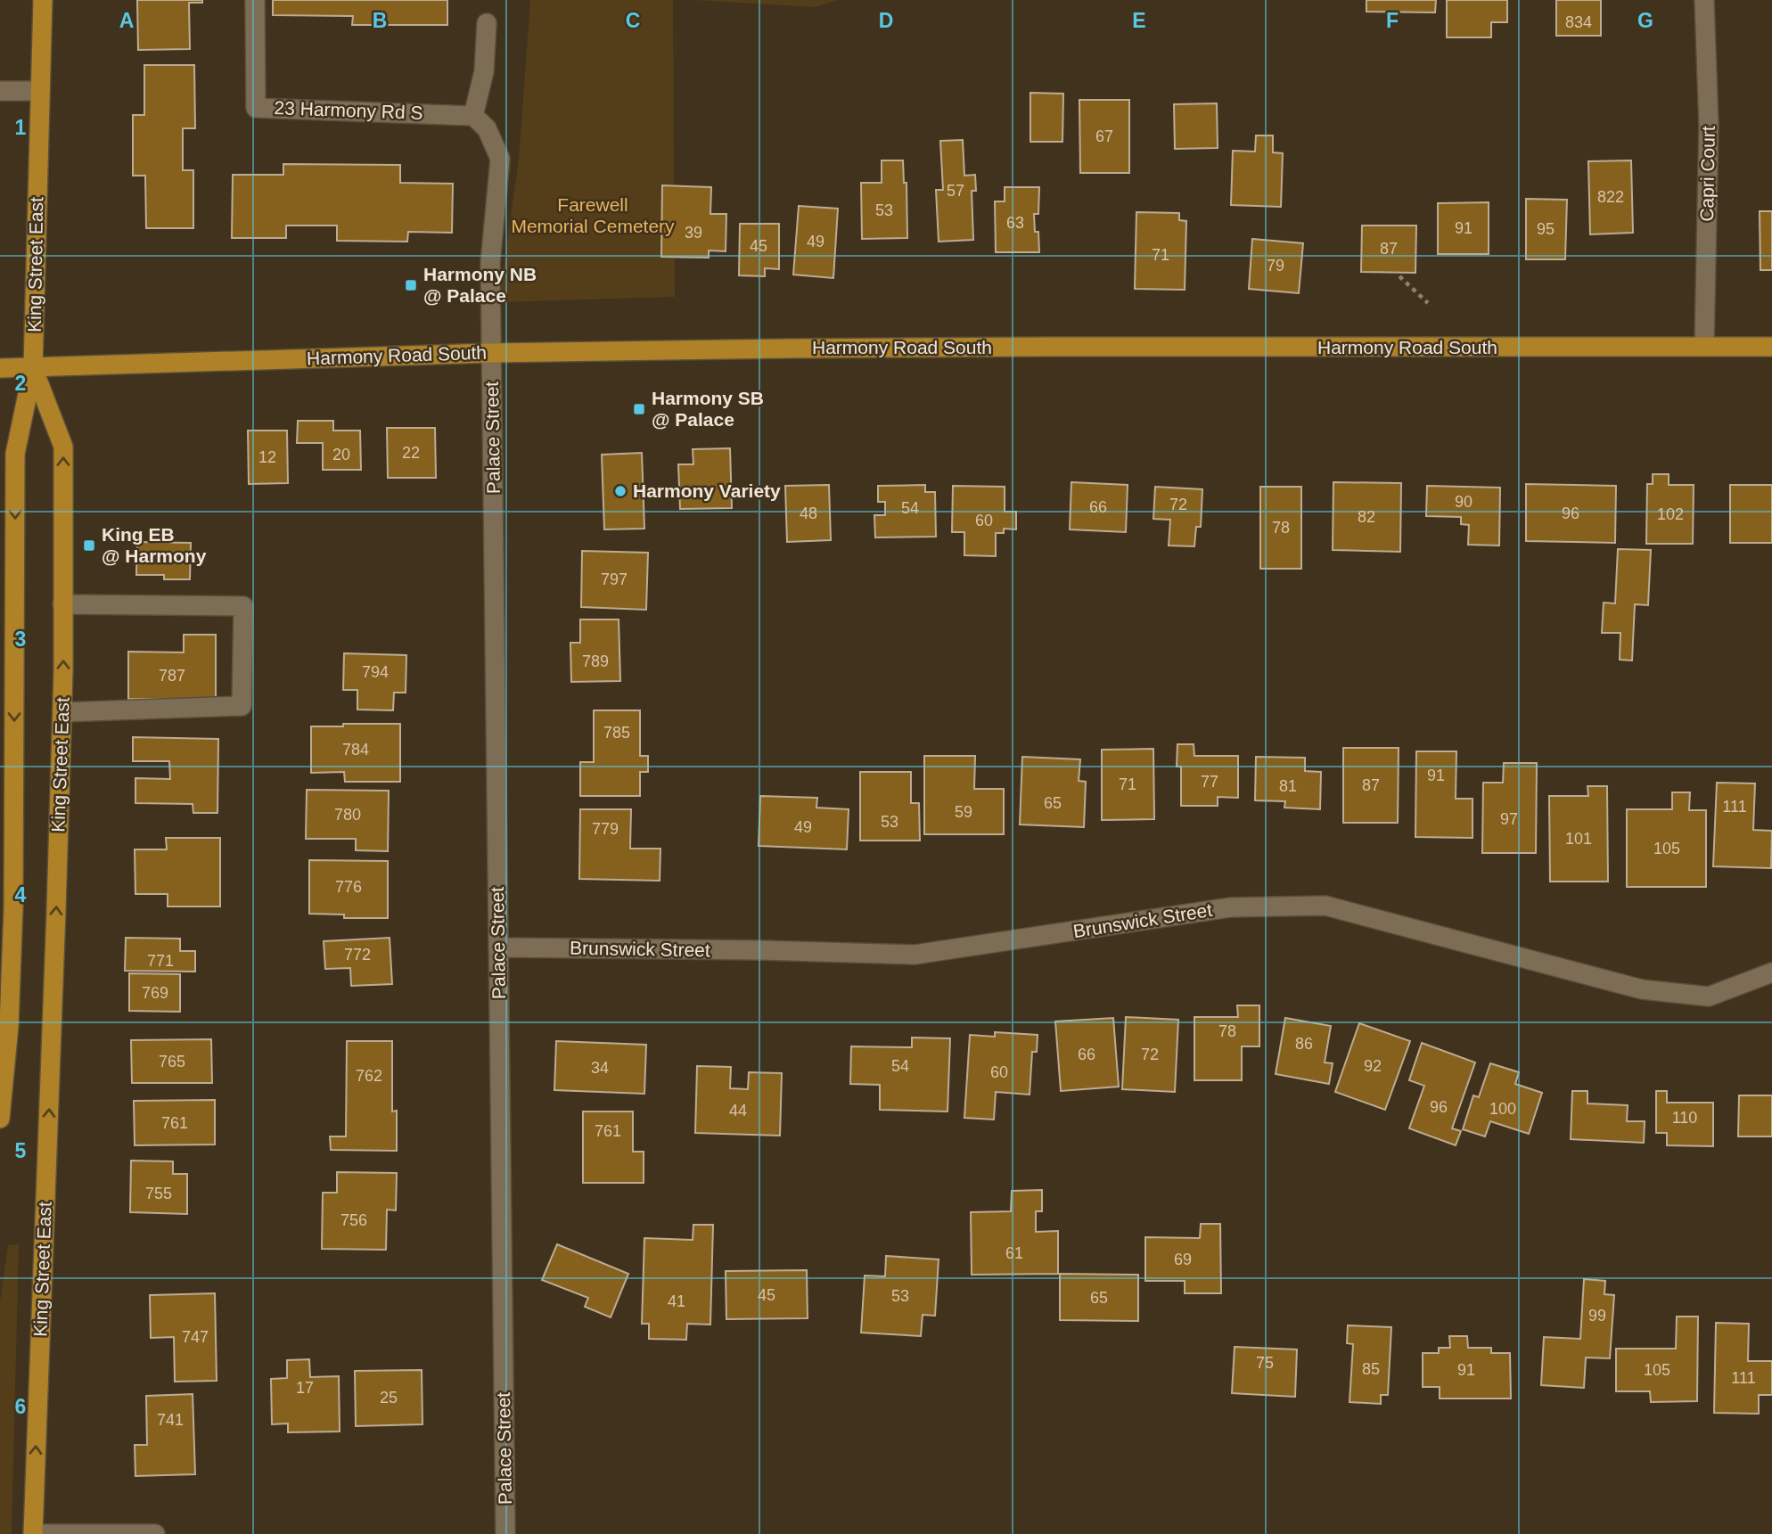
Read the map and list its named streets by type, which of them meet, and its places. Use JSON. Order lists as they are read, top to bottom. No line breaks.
{"streets":{"main road":["King Street East","Harmony Road South"],"street":["23 Harmony Rd S","Capri Court","Palace Street","Brunswick Street"]},"crossings":[["Capri Court","Harmony Road South"],["King Street East","Harmony Road South"],["Harmony Road South","Palace Street"],["Palace Street","Brunswick Street"]],"parks":["Farewell Memorial Cemetery"],"places":{"transit":["Harmony NB @ Palace","Harmony SB @ Palace","King EB @ Harmony"],"other":["Harmony Variety"]},"house_numbers":["834","67","57","822","53","63","91","95","39","49","45","87","71","79","22","20","12","90","72","66","54","48","96","102","82","60","78","797","789","794","787","785","784","91","77","71","87","81","65","111","59","780","97","53","49","779","101","105","776","772","771","769","78","86","66","72","765","54","92","34","60","762","96","100","44","110","761","761","755","756","61","69","45","53","65","41","99","747","75","85","91","105","111","17","25","741"],"grid":{"columns":["A","B","C","D","E","F","G"],"rows":["1","2","3","4","5","6"]}}
